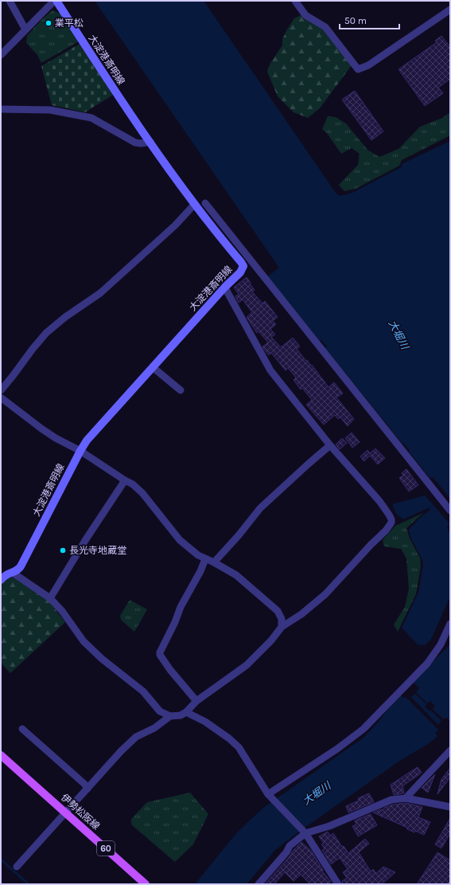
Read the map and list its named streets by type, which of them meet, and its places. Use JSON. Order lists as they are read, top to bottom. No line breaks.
{"streets":{"main road":["大淀港斎明線","伊勢松阪線","60"]},"water":["大堀川"],"places":["業平松","長光寺地蔵堂"],"scale_bar":"50 m"}
